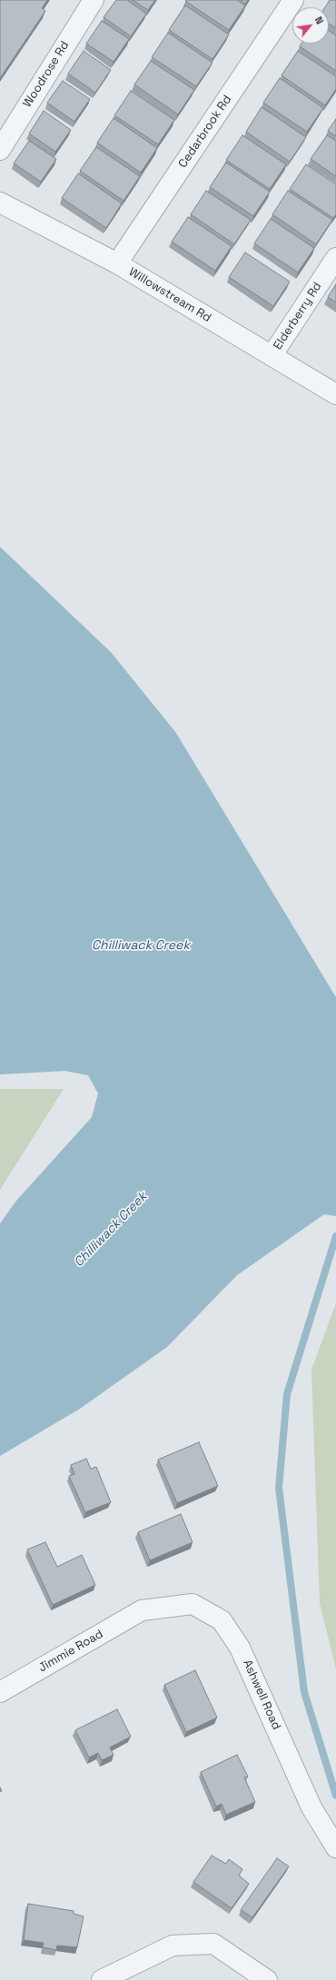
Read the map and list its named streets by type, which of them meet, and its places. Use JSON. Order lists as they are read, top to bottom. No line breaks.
{"streets":{"street":["Woodrose Rd","Cedarbrook Rd","Willowstream Rd","Elderberry Rd","Jimmie Road","Ashwell Road"]},"crossings":[["Cedarbrook Rd","Willowstream Rd"],["Willowstream Rd","Elderberry Rd"],["Jimmie Road","Ashwell Road"]],"water":["Chilliwack Creek"],"north":"top right"}
